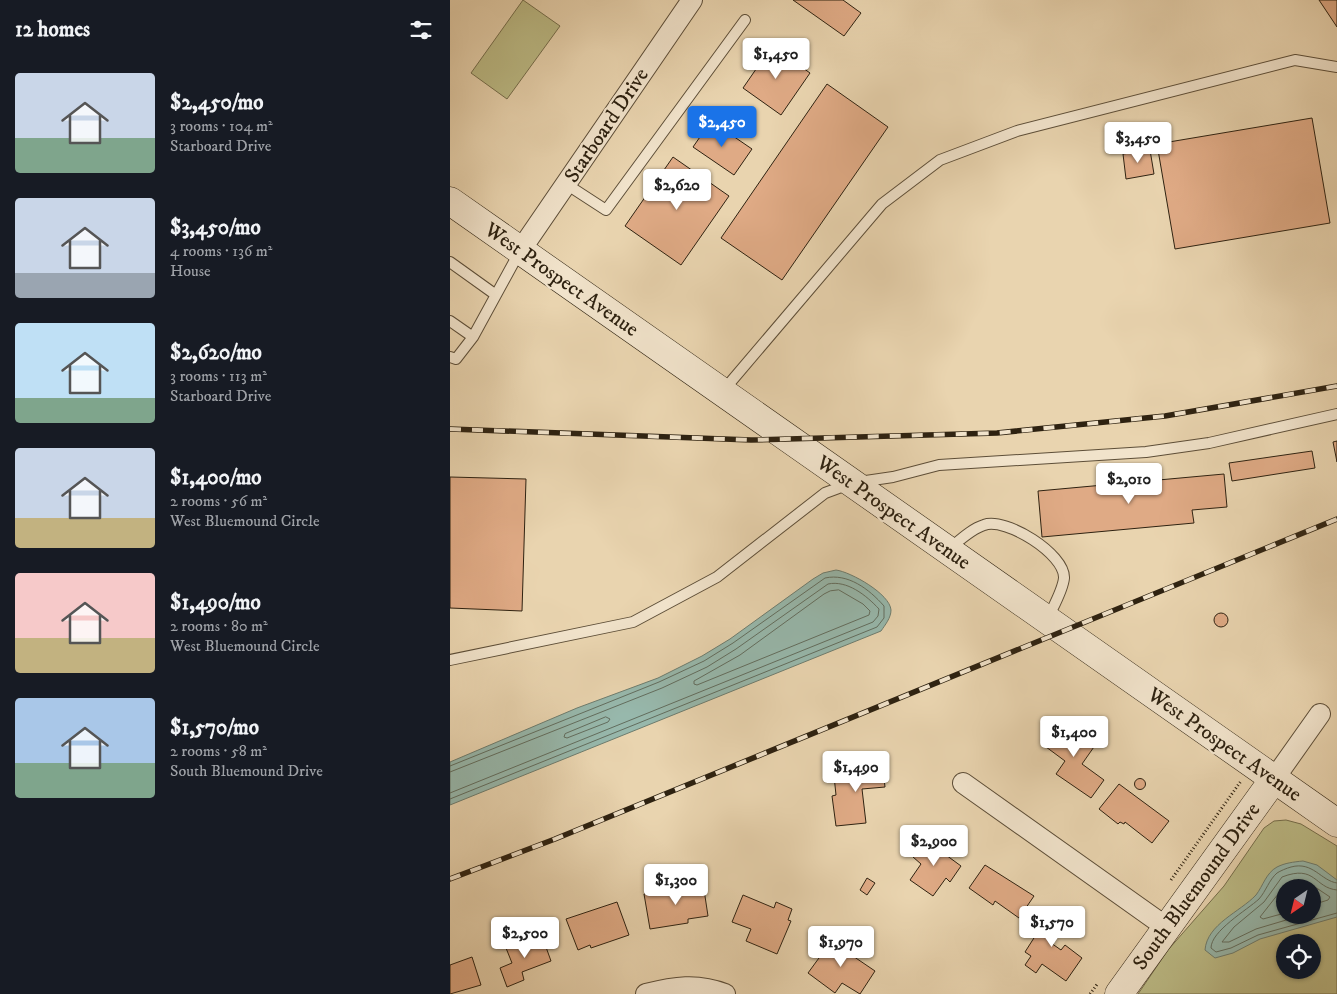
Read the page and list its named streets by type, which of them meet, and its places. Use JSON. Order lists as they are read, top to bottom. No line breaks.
{"streets":{"main road":["West Prospect Avenue","South Bluemound Drive"],"street":["Starboard Drive"]},"crossings":[["Starboard Drive","West Prospect Avenue"],["West Prospect Avenue","South Bluemound Drive"]],"north":"bottom left","page":{"heading":"12 homes","price":["$1,450","$2,450","$3,450","$2,620","$2,010","$1,400","$1,490","$2,900","$1,300","$1,570","$2,500","$1,970"],"list":[{"name":"$2,450/mo","note":"3 rooms · 104 m² · Starboard Drive"},{"name":"$3,450/mo","note":"4 rooms · 136 m² · House"},{"name":"$2,620/mo","note":"3 rooms · 113 m² · Starboard Drive"},{"name":"$1,400/mo","note":"2 rooms · 56 m² · West Bluemound Circle"},{"name":"$1,490/mo","note":"2 rooms · 80 m² · West Bluemound Circle"},{"name":"$1,570/mo","note":"2 rooms · 58 m² · South Bluemound Drive"}]}}
